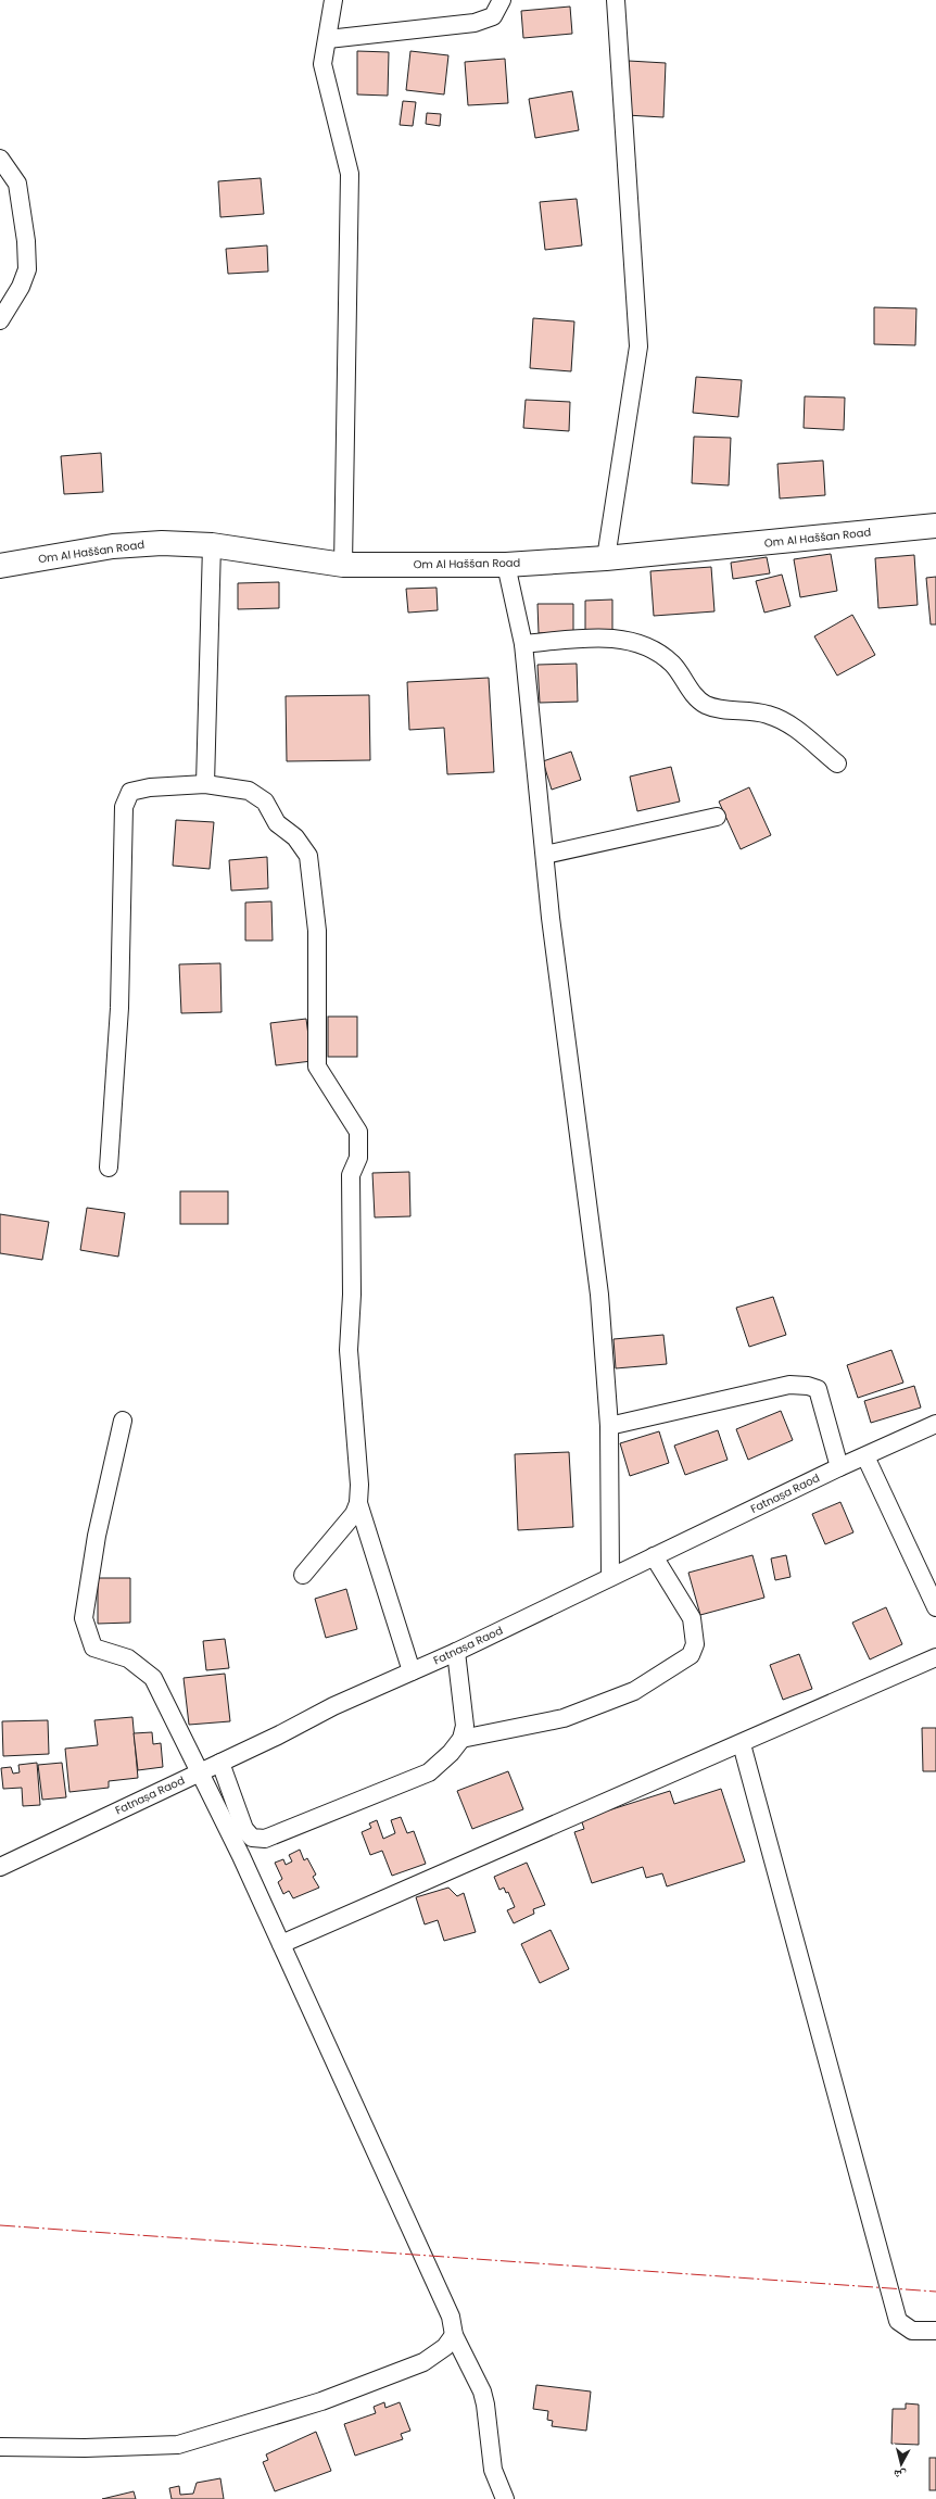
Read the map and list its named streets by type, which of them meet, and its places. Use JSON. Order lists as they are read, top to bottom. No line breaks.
{"streets":{"street":["Om Al Haššan Road","Fatnaṣa Raod"]},"north":"bottom"}
